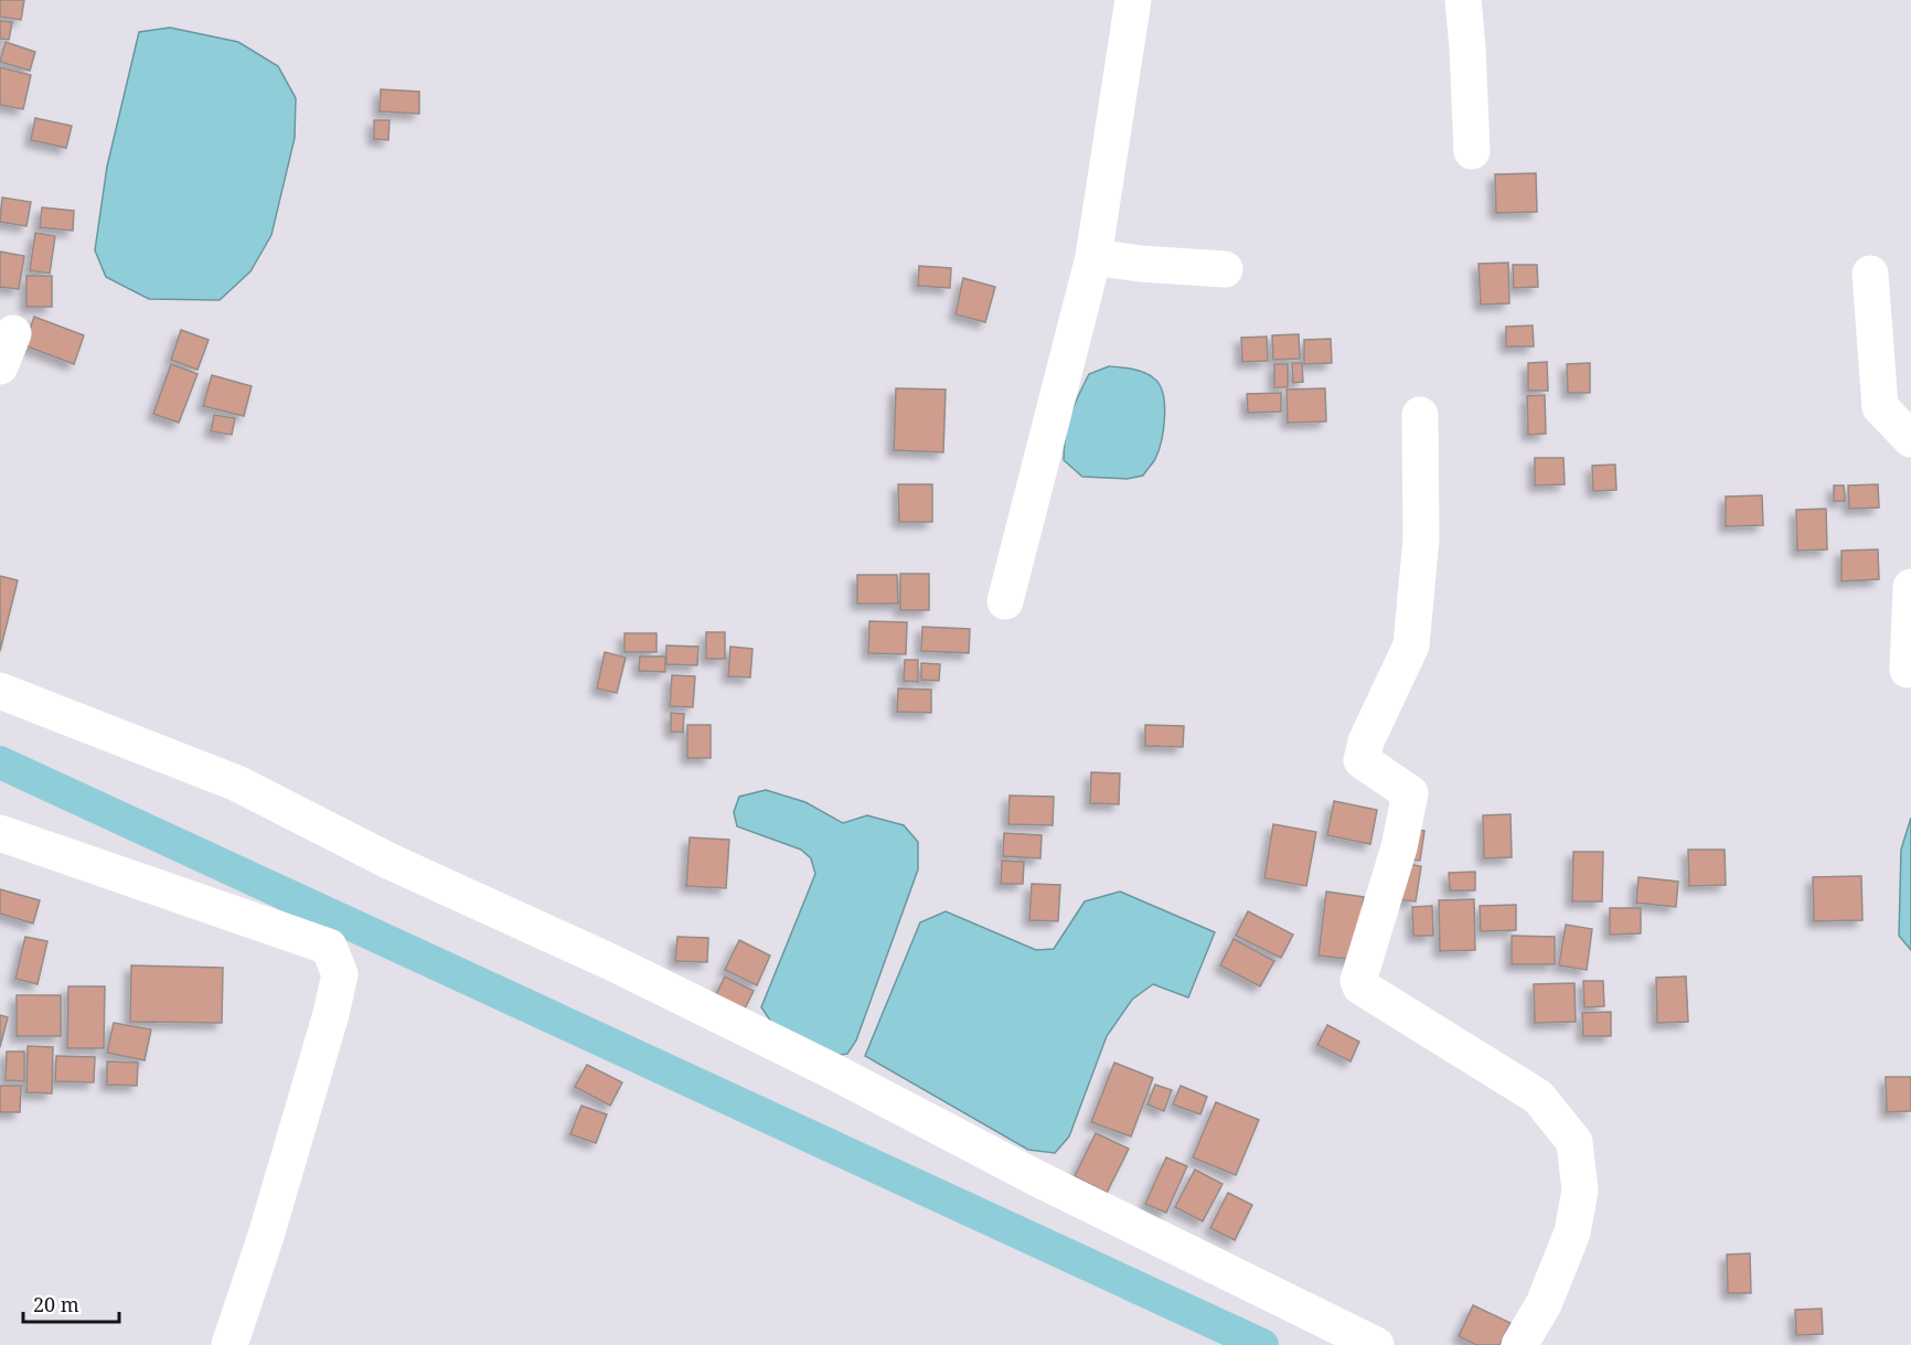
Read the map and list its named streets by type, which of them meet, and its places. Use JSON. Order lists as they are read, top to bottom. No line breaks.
{"scale_bar":"20 m"}
